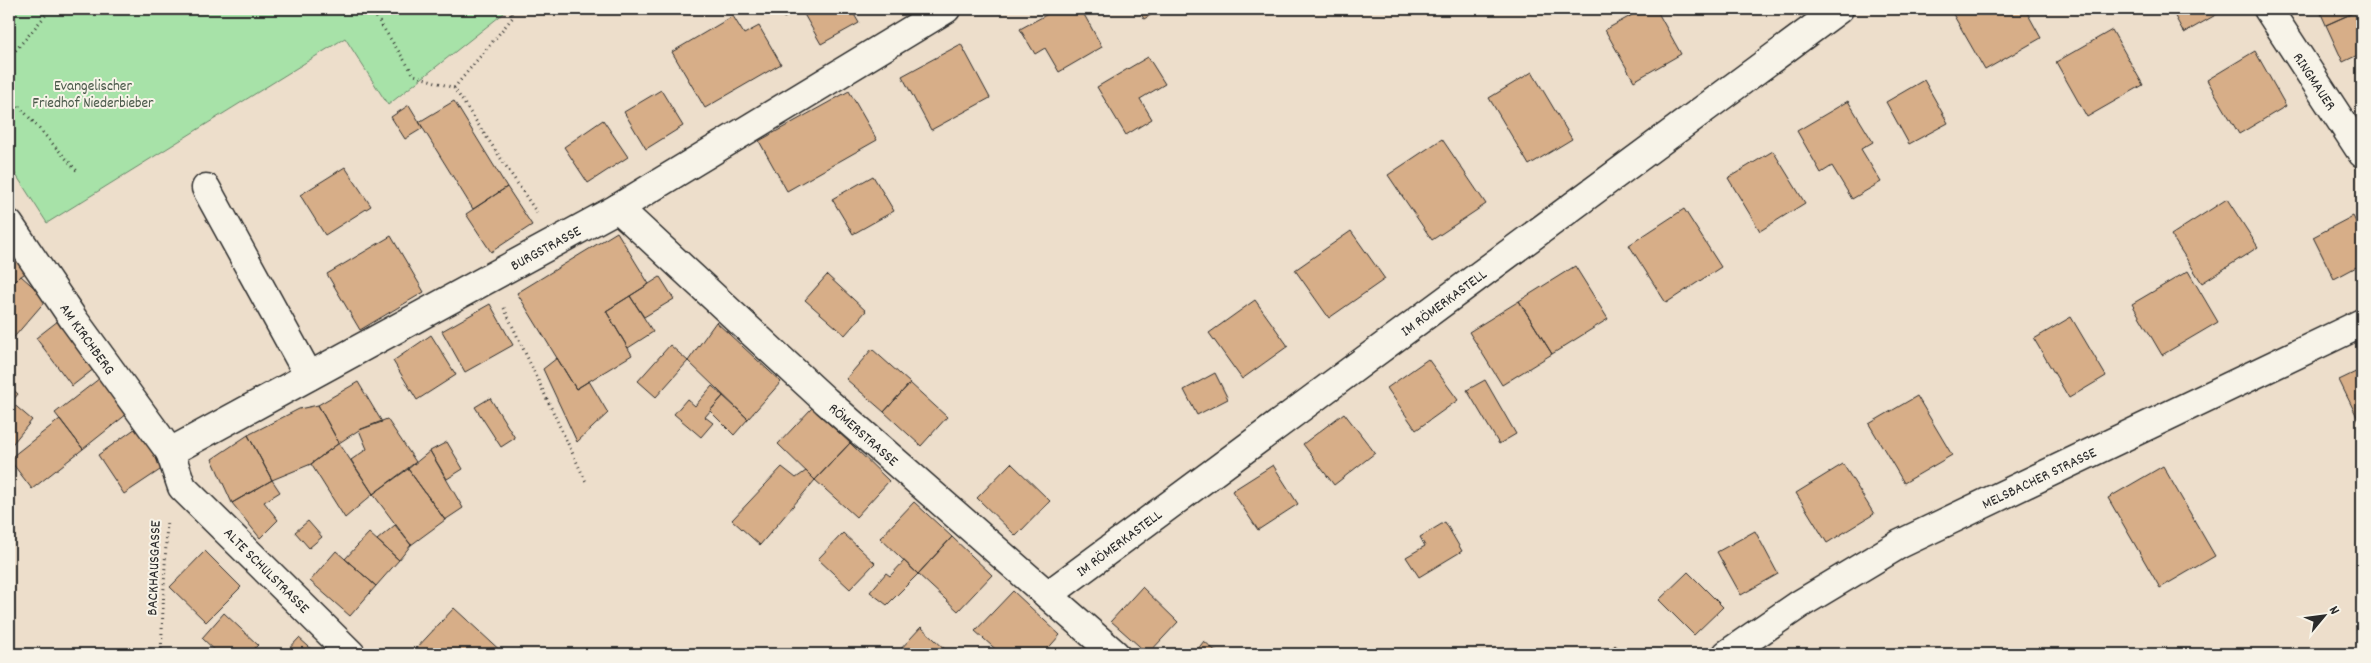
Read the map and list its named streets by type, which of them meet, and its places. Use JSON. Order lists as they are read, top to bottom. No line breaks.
{"streets":{"street":["RINGMAUER","BURGSTRASSE","IM RÖMERKASTELL","AM KIRCHBERG","RÖMERSTRASSE","MELSBACHER STRASSE","ALTE SCHULSTRASSE"],"path":["BACKHAUSGASSE"]},"crossings":[["BURGSTRASSE","AM KIRCHBERG"],["BURGSTRASSE","RÖMERSTRASSE"],["IM RÖMERKASTELL","RÖMERSTRASSE"],["BACKHAUSGASSE","ALTE SCHULSTRASSE"]],"parks":["Evangelischer Friedhof Niederbieber"],"north":"top right"}
